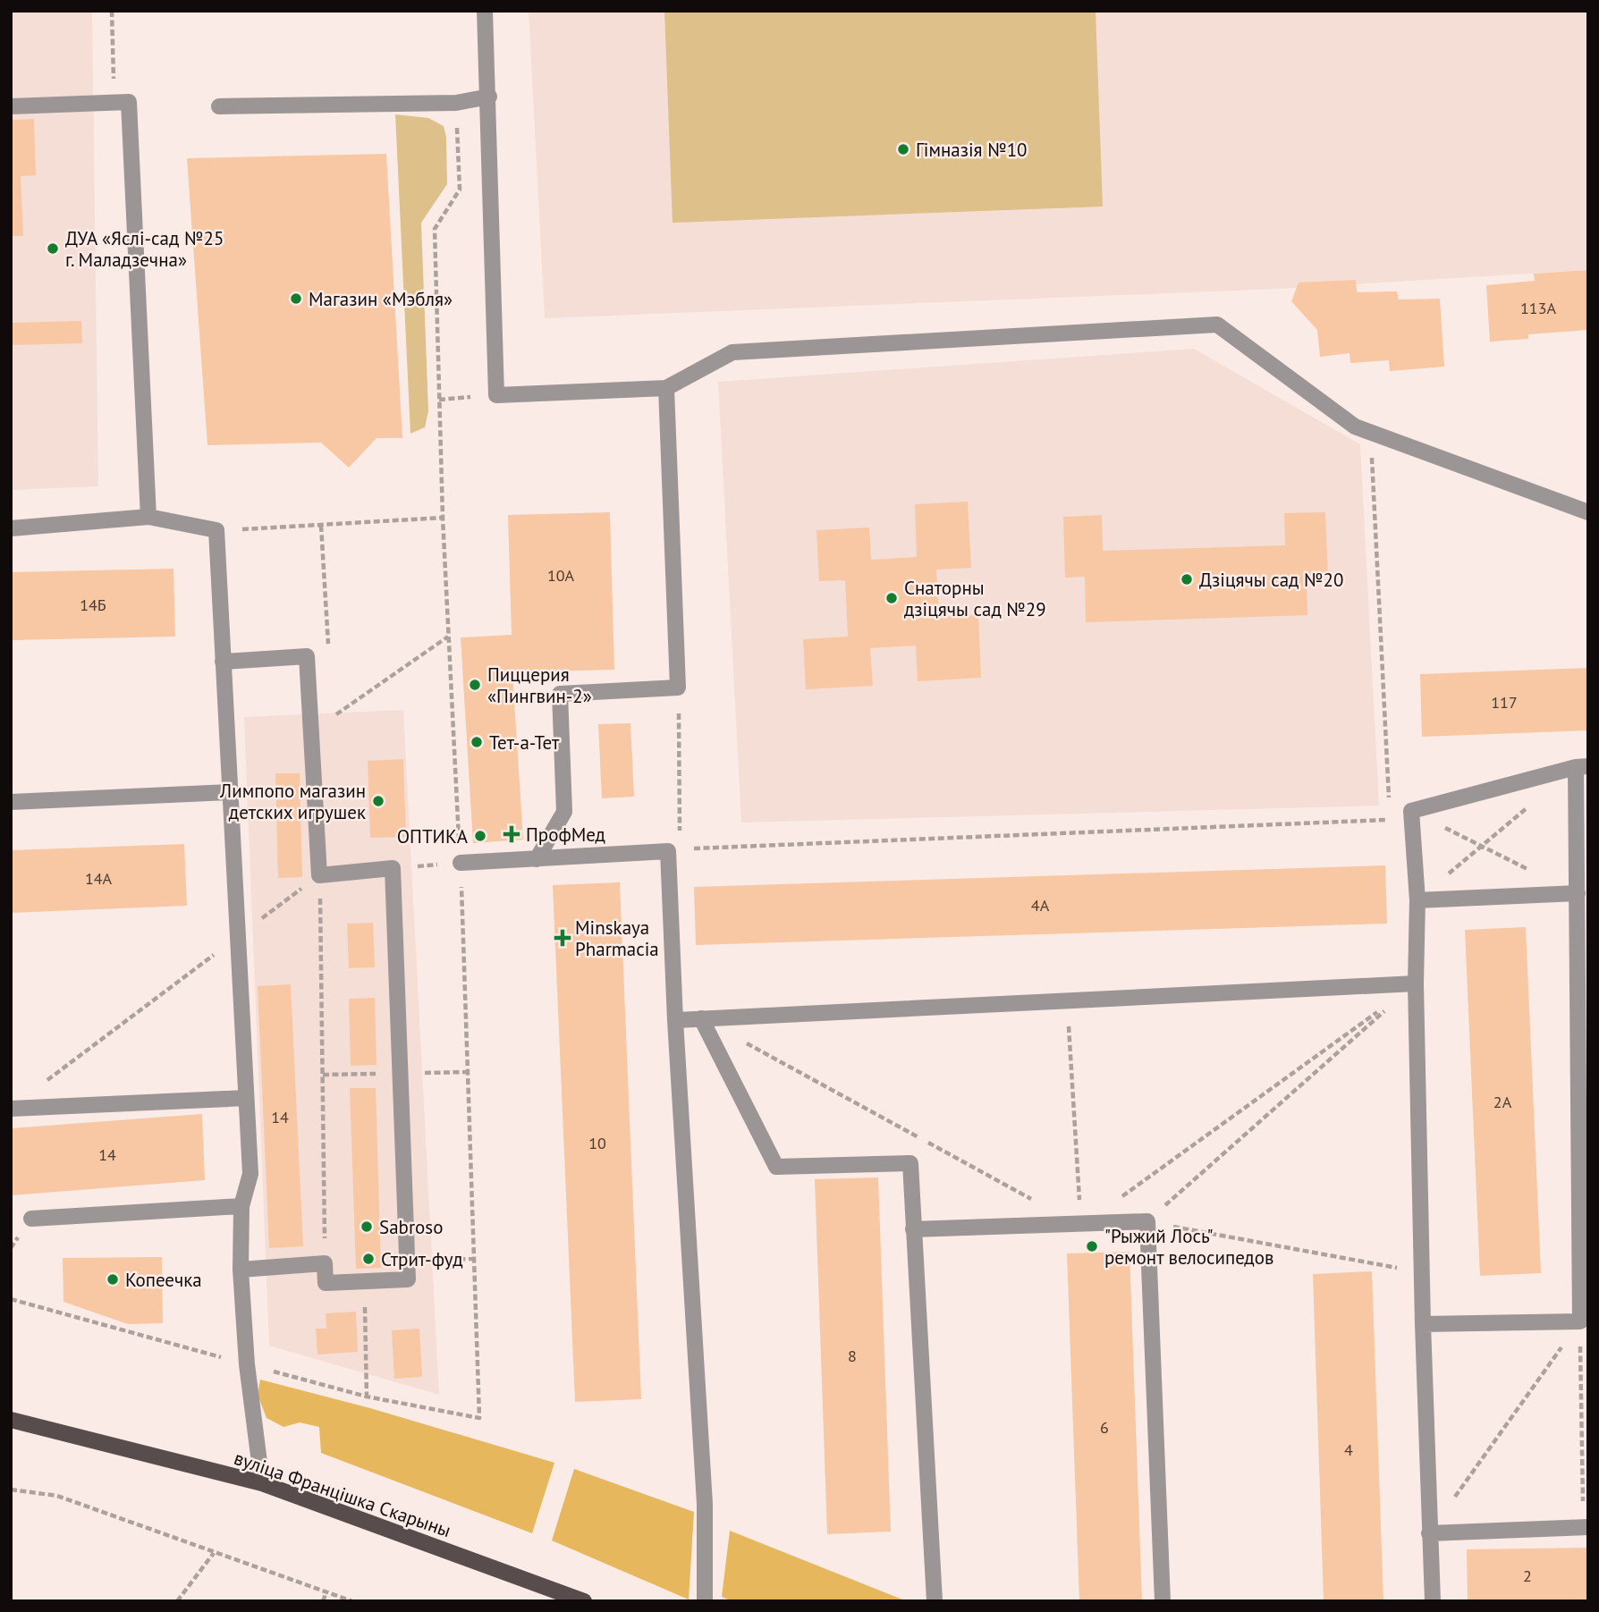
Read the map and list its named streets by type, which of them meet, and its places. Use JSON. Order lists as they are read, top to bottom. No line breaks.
{"streets":{"main road":["вуліца Францішка Скарыны"]},"places":{"other":["Гімназія №10","ДУА «Яслі-сад №25 г. Маладзечна»","Магазин «Мэбля»","Дзіцячы сад №20","Снаторны дзіцячы сад №29","Пиццерия «Пингвин-2»","Тет-а-Тет","Лимпопо магазин детских игрушек","ОПТИКА","Sabroso","\"Рыжий Лось\" ремонт велосипедов","Стрит-фуд","Копеечка"],"health":["ПрофМед","Minskaya Pharmacia"]},"house_numbers":["113А","10А","14Б","117","14А","4А","2А","14","10","14","8","6","4","2"]}
